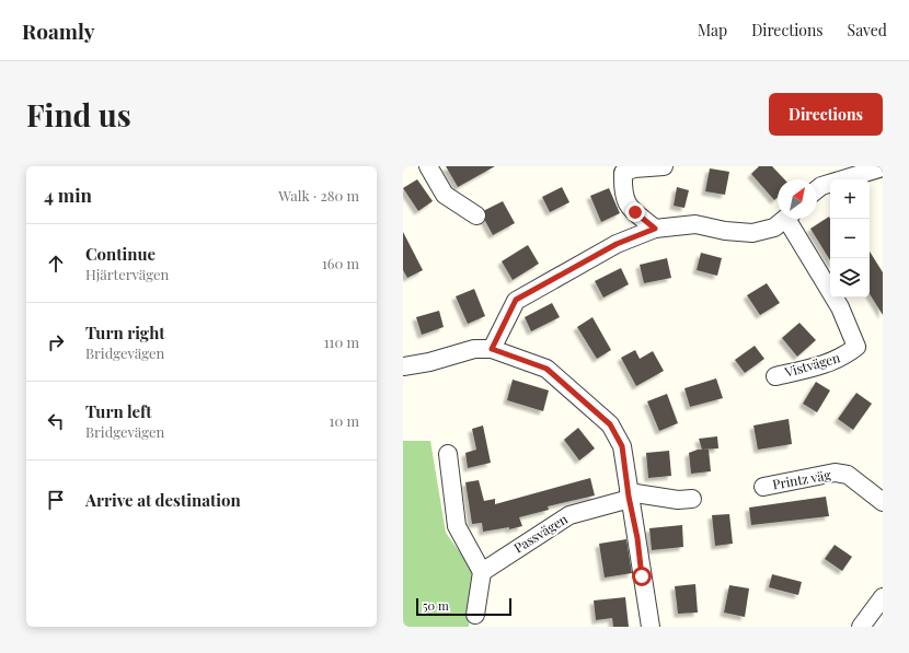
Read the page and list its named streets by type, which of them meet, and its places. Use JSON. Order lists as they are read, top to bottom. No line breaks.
{"streets":{"street":["Vistvägen","Printz väg","Passvägen"]},"scale_bar":"50 m","north":"top right","page":{"header":"Roamly","nav":["Map","Directions","Saved"],"buttons":"Directions","title":"Find us","heading":["4 min","Walk · 280 m"],"map_buttons":["+","−"],"list":[["Continue","Hjärtervägen","160 m"],["Turn right","Bridgevägen","110 m"],["Turn left","Bridgevägen","10 m"],"Arrive at destination"],"scale":"50 m"}}
